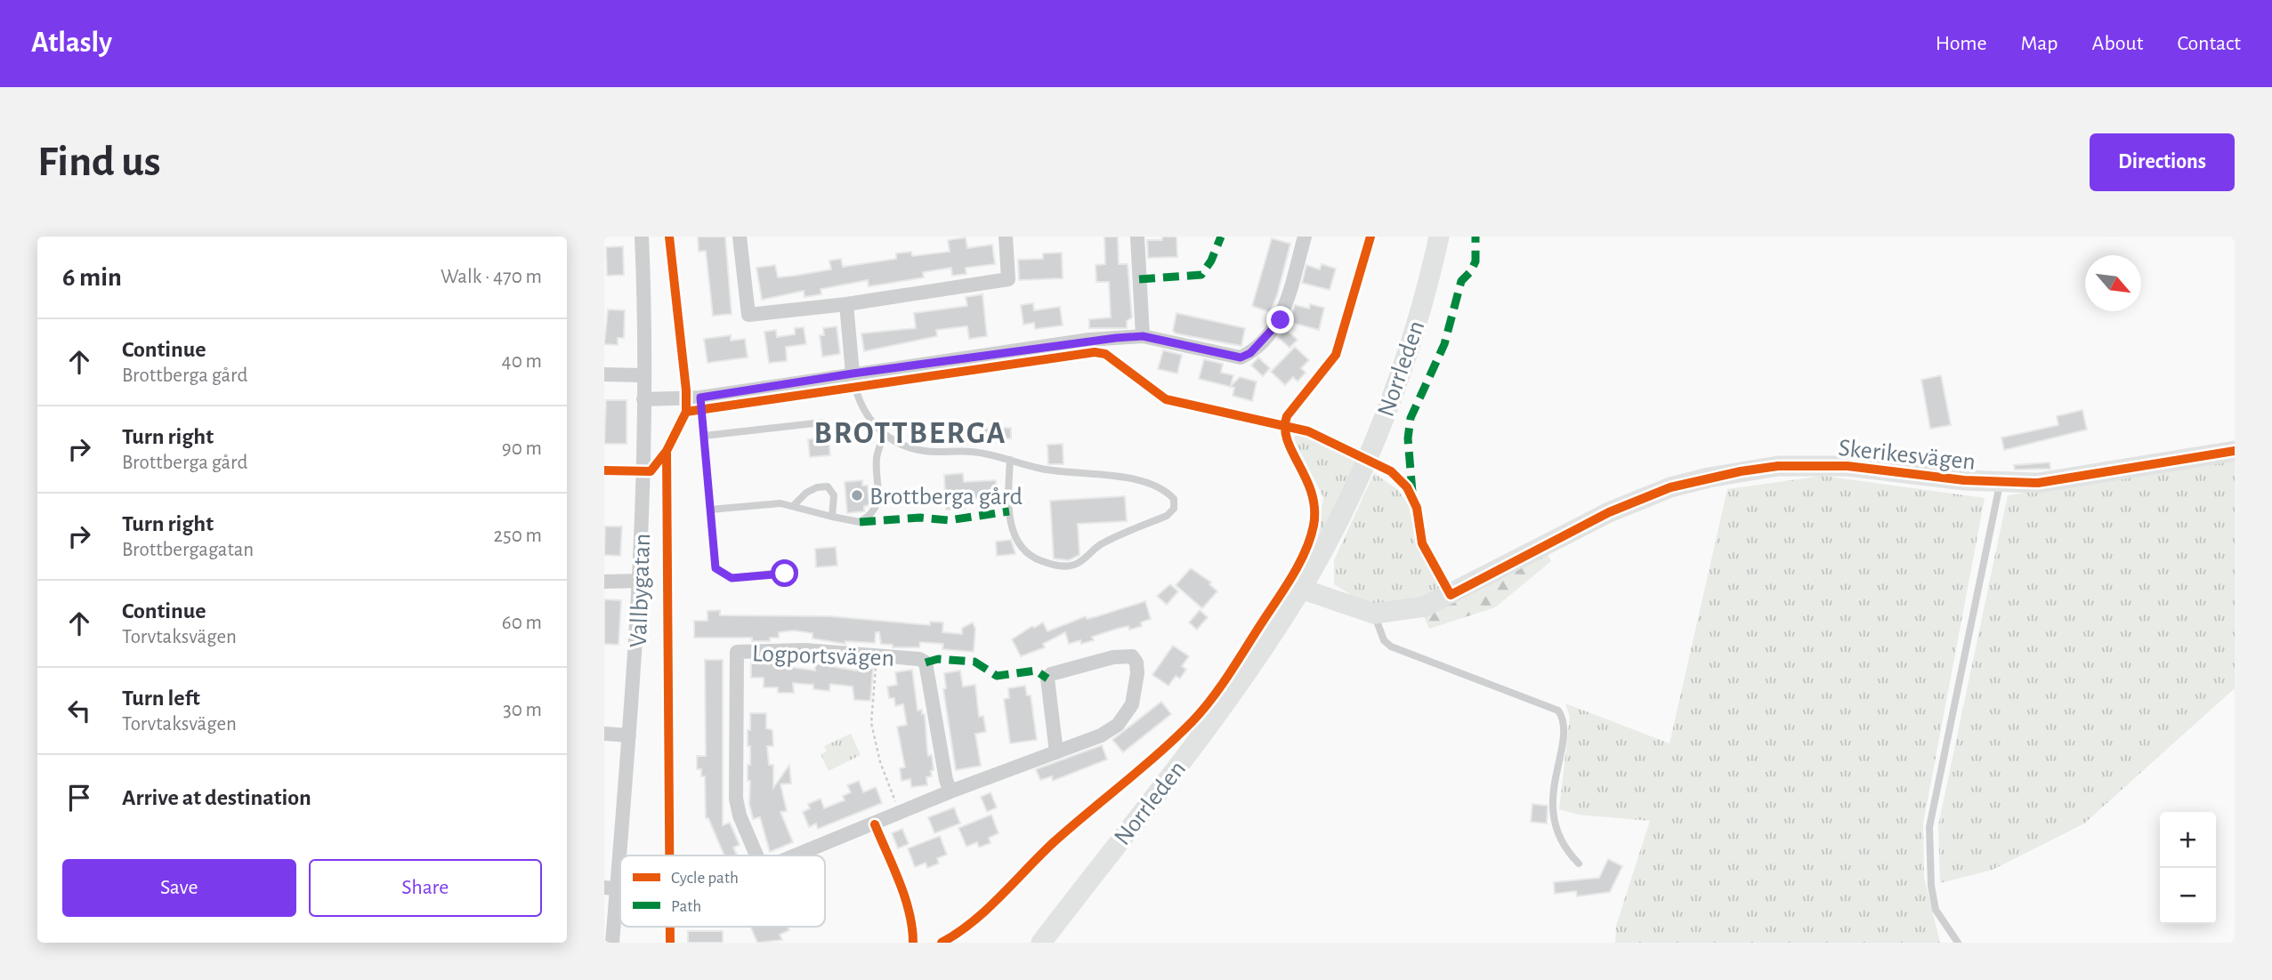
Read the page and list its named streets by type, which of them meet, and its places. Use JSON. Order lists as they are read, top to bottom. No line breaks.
{"streets":{"street":["Norrleden","Skerikesvägen","Vallbygatan","Logportsvägen"]},"crossings":[["Norrleden","Skerikesvägen"]],"districts":["BROTTBERGA"],"places":["Brottberga gård"],"legend":["Cycle path","Path"],"north":"bottom right","page":{"header":"Atlasly","nav":["Home","Map","About","Contact"],"buttons":["Directions",["Save","Share"]],"title":"Find us","heading":["6 min","Walk · 470 m"],"list":[["Continue","Brottberga gård","40 m"],["Turn right","Brottberga gård","90 m"],["Turn right","Brottbergagatan","250 m"],["Continue","Torvtaksvägen","60 m"],["Turn left","Torvtaksvägen","30 m"],"Arrive at destination"],"map_buttons":["+","−"]}}
